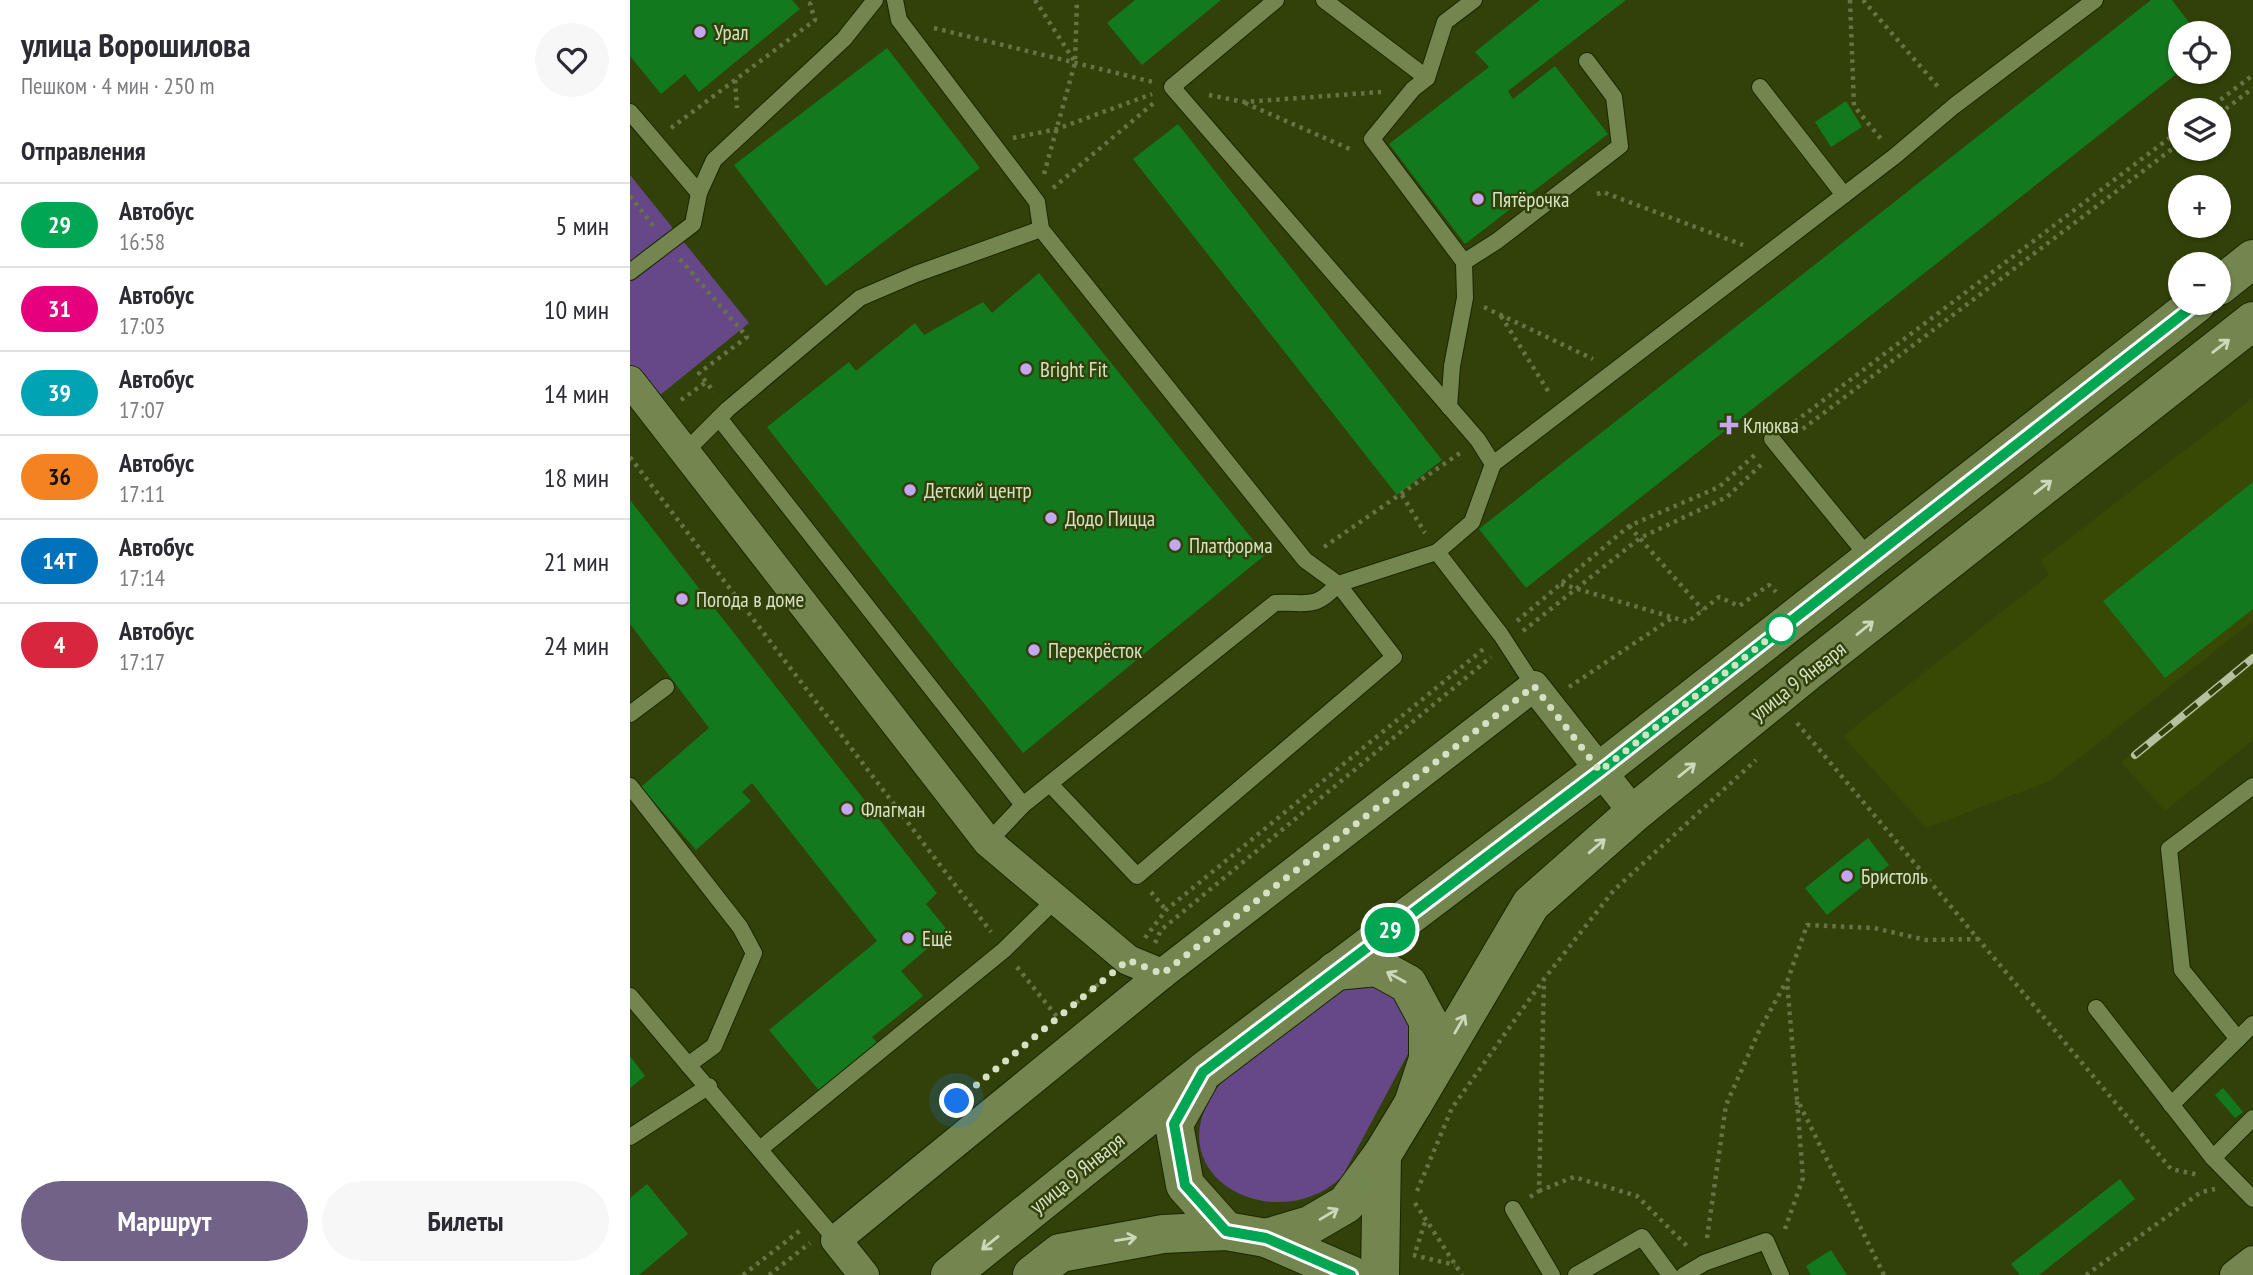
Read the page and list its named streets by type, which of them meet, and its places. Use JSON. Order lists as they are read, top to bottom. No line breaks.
{"streets":{"main road":["улица 9 Января"]},"places":{"other":["Урал","Пятёрочка","Bright Fit","Детский центр","Додо Пицца","Платформа","Погода в доме","Перекрёсток","Флагман","Бристоль","Ещё"],"health":["Клюква"]},"lines":["bus line 29"],"page":{"heading":[["улица Ворошилова","Пешком · 4 мин · 250 m"],"Отправления"],"on_map":"29","map_buttons":["+","−"],"list":[{"mark":"29","name":"Автобус","note":"16:58","value":"5 мин"},{"mark":"31","name":"Автобус","note":"17:03","value":"10 мин"},{"mark":"39","name":"Автобус","note":"17:07","value":"14 мин"},{"mark":"36","name":"Автобус","note":"17:11","value":"18 мин"},{"mark":"14Т","name":"Автобус","note":"17:14","value":"21 мин"},{"mark":"4","name":"Автобус","note":"17:17","value":"24 мин"}],"buttons":["Маршрут","Билеты"]}}
